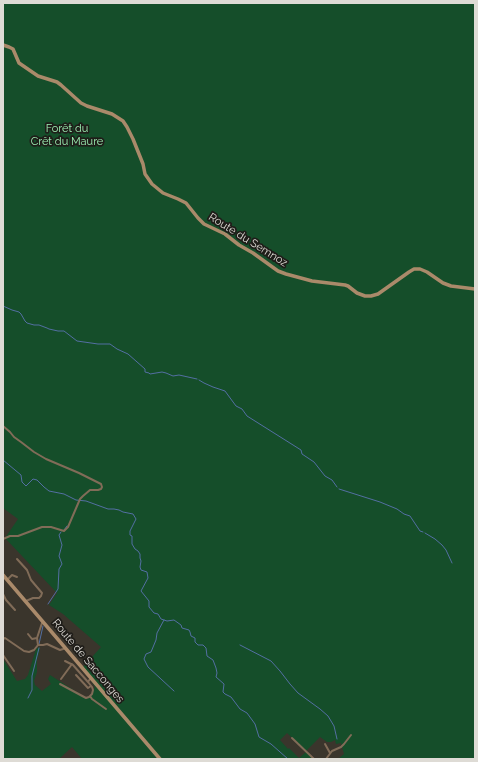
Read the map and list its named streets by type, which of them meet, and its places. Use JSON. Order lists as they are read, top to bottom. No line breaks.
{"streets":{"main road":["Route du Semnoz","Route de Sacconges"]},"parks":["Forêt du Crêt du Maure"]}
